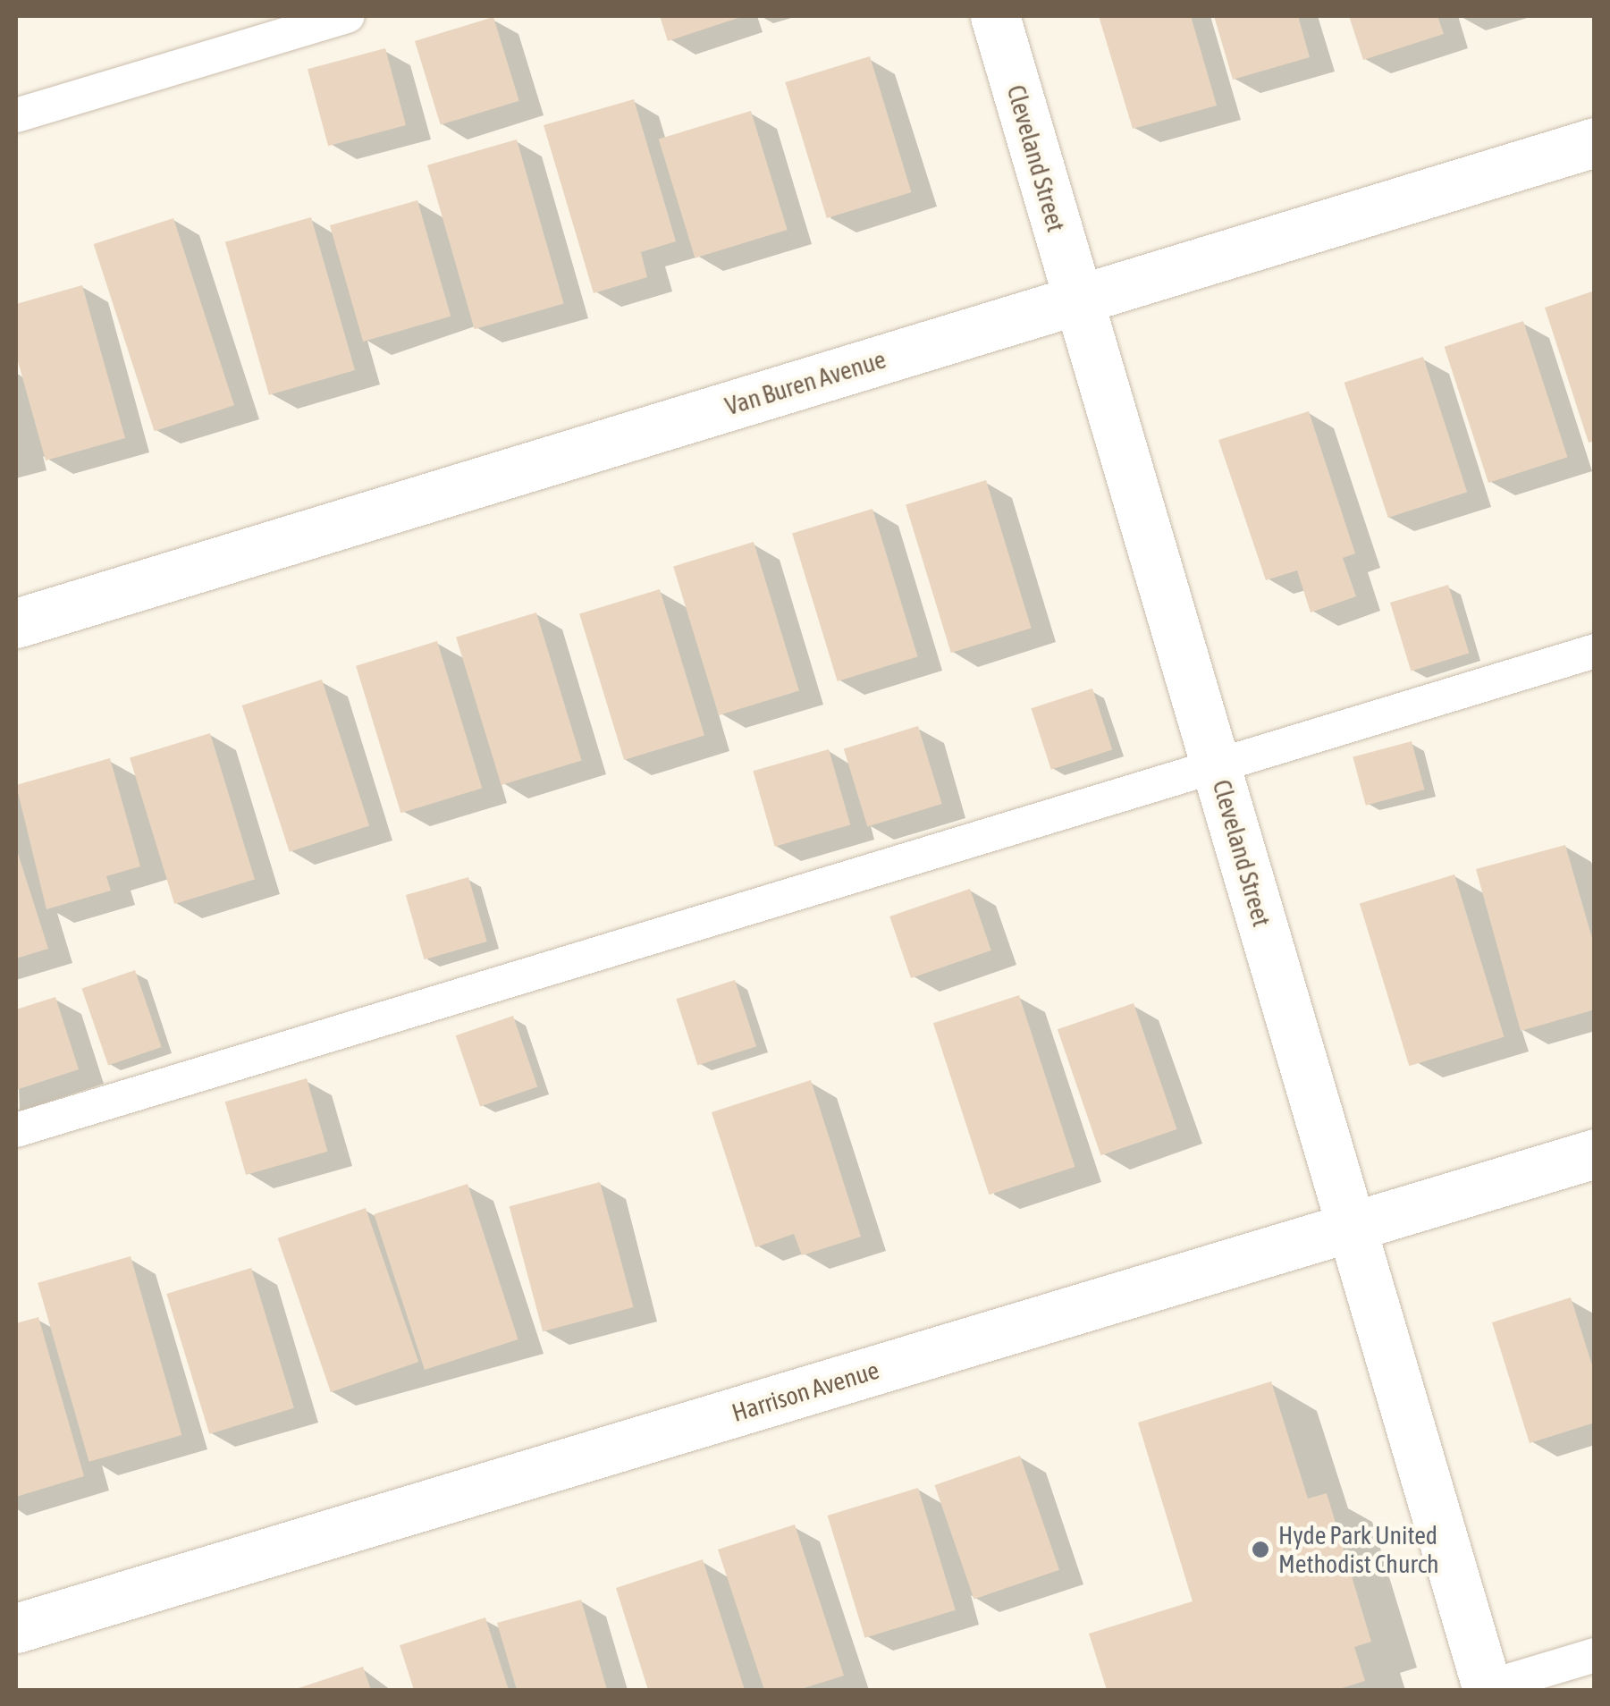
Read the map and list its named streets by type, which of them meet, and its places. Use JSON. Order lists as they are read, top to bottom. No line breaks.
{"streets":{"street":["Cleveland Street","Van Buren Avenue","Harrison Avenue"]},"crossings":[["Cleveland Street","Van Buren Avenue"],["Cleveland Street","Harrison Avenue"]],"places":["Hyde Park United Methodist Church"]}
